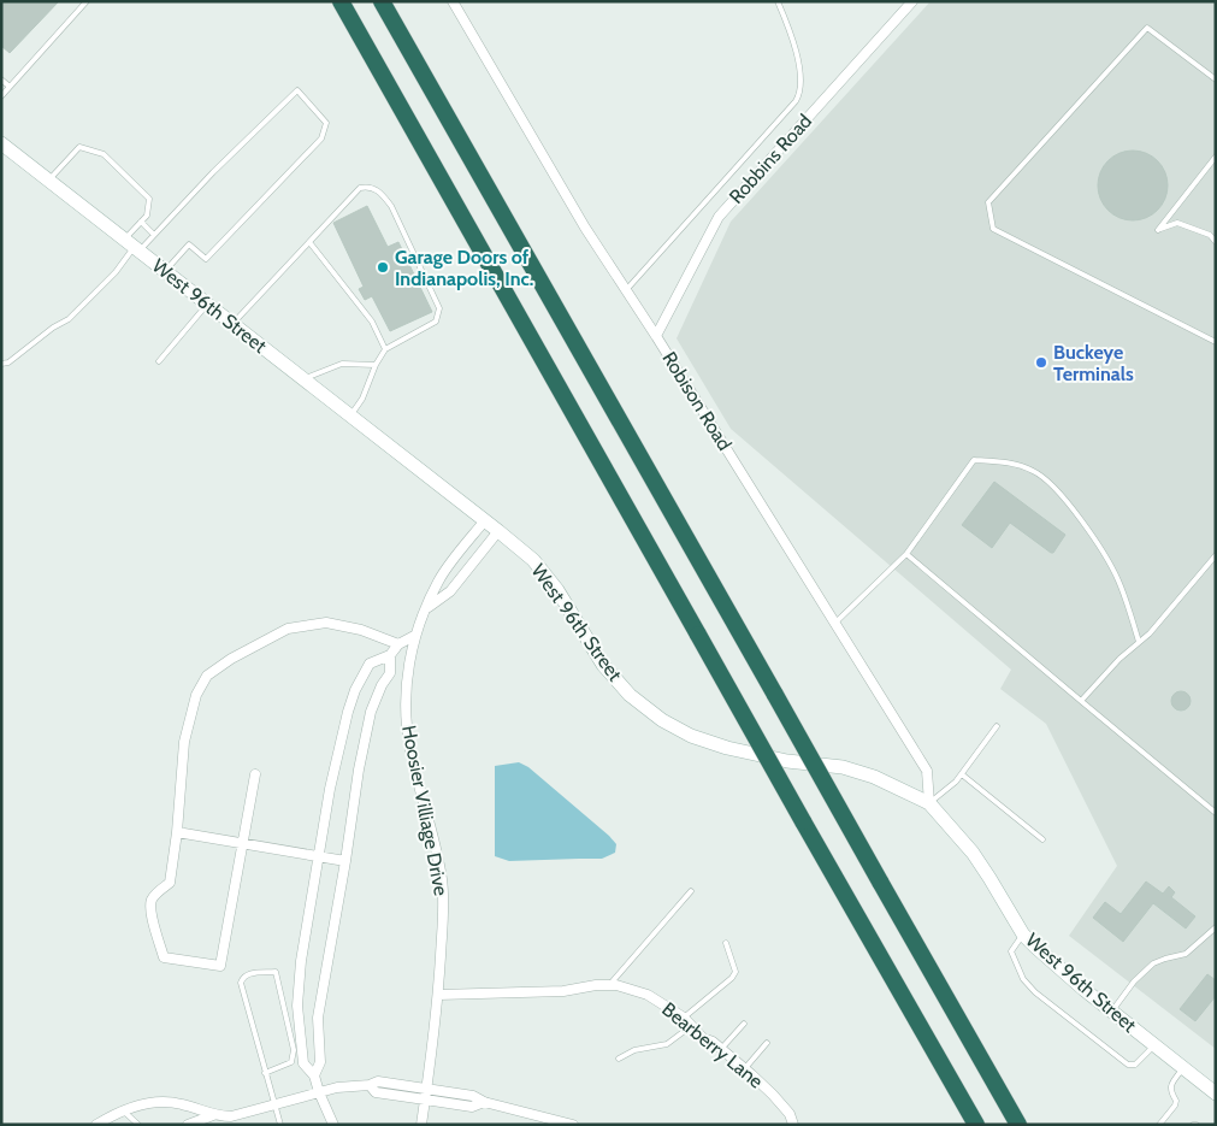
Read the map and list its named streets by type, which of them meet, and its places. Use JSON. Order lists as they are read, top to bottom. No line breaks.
{"streets":{"street":["Robbins Road","West 96th Street","Robison Road","Hoosier Villiage Drive","Bearberry Lane"]},"crossings":[["Robbins Road","Robison Road"],["West 96th Street","Robison Road"],["West 96th Street","Hoosier Villiage Drive"],["Hoosier Villiage Drive","Bearberry Lane"]],"places":["Garage Doors of Indianapolis, Inc.","Buckeye Terminals"]}
